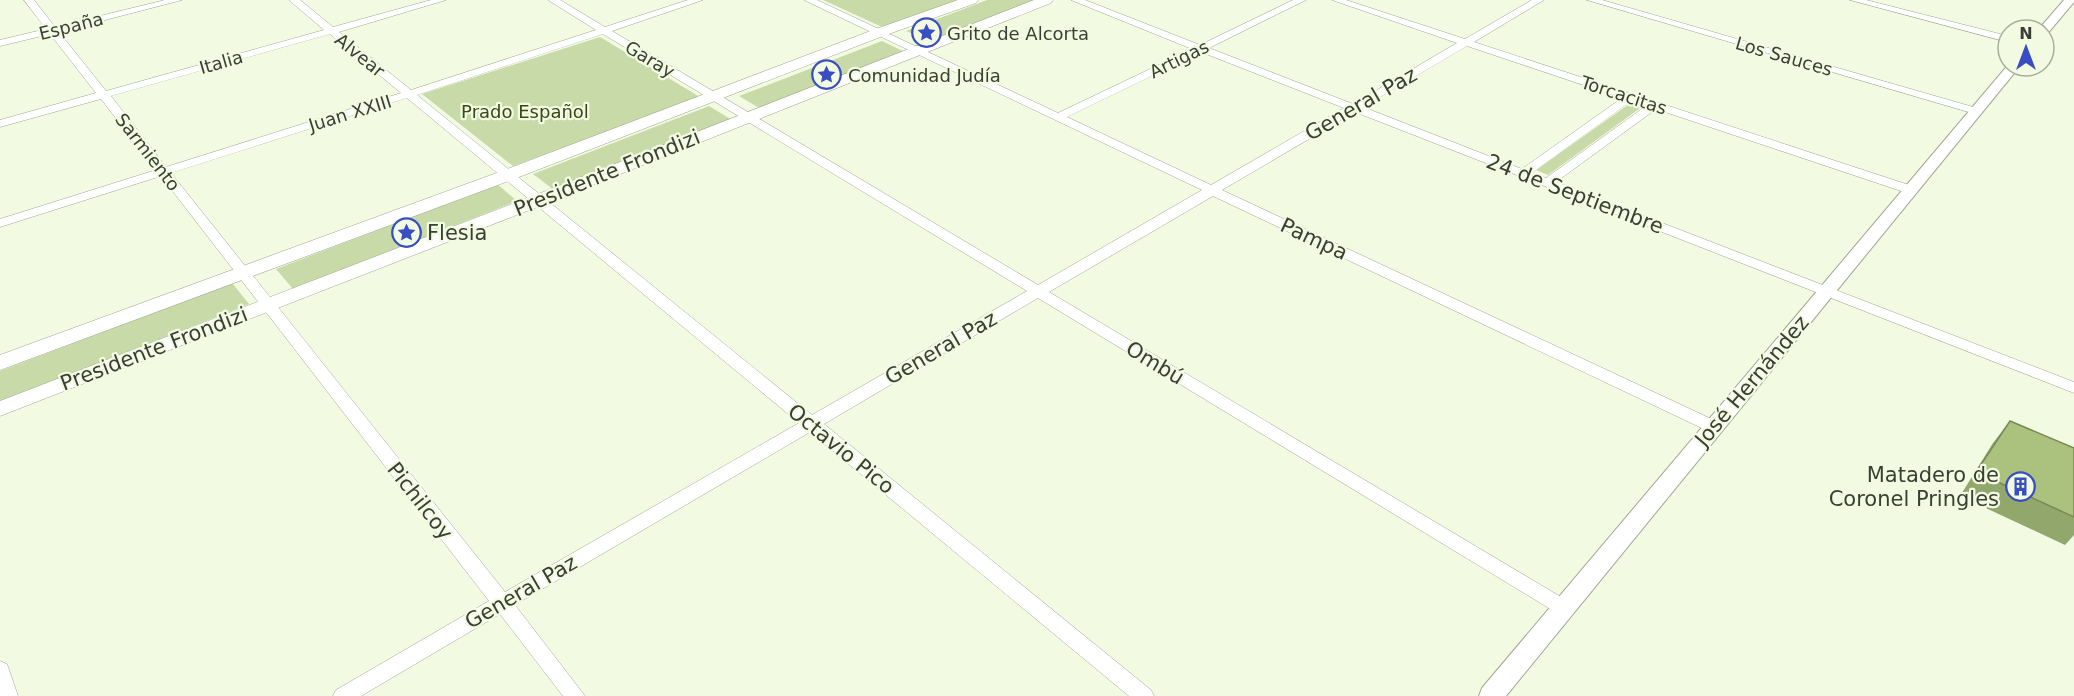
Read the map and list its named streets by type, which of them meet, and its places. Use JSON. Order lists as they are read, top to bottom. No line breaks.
{"streets":{"main road":["Presidente Frondizi"],"street":["España","Alvear","Los Sauces","Garay","Artigas","Italia","Torcacitas","General Paz","Juan XXIII","Sarmiento","24 de Septiembre","Pampa","Ombú","José Hernández","Octavio Pico","Pichilcoy"]},"crossings":[["España","Sarmiento"],["Alvear","Italia"],["Alvear","Juan XXIII"],["Alvear","Presidente Frondizi"],["Alvear","Octavio Pico"],["Los Sauces","José Hernández"],["Garay","Juan XXIII"],["Garay","Presidente Frondizi"],["Garay","Ombú"],["Artigas","24 de Septiembre"],["Artigas","Pampa"],["Italia","Sarmiento"],["Torcacitas","General Paz"],["Torcacitas","José Hernández"],["General Paz","24 de Septiembre"],["General Paz","Pampa"],["General Paz","Ombú"],["General Paz","Octavio Pico"],["General Paz","Pichilcoy"],["Juan XXIII","Sarmiento"],["Sarmiento","Presidente Frondizi"],["Sarmiento","Pichilcoy"],["Presidente Frondizi","Pampa"],["Presidente Frondizi","Ombú"],["Presidente Frondizi","Octavio Pico"],["Presidente Frondizi","Pichilcoy"],["24 de Septiembre","José Hernández"],["Pampa","José Hernández"],["Ombú","José Hernández"]],"parks":["Prado Español"],"places":{"place":["Grito de Alcorta","Comunidad Judía","Flesia"],"building":["Matadero de Coronel Pringles"]},"north":"top"}
